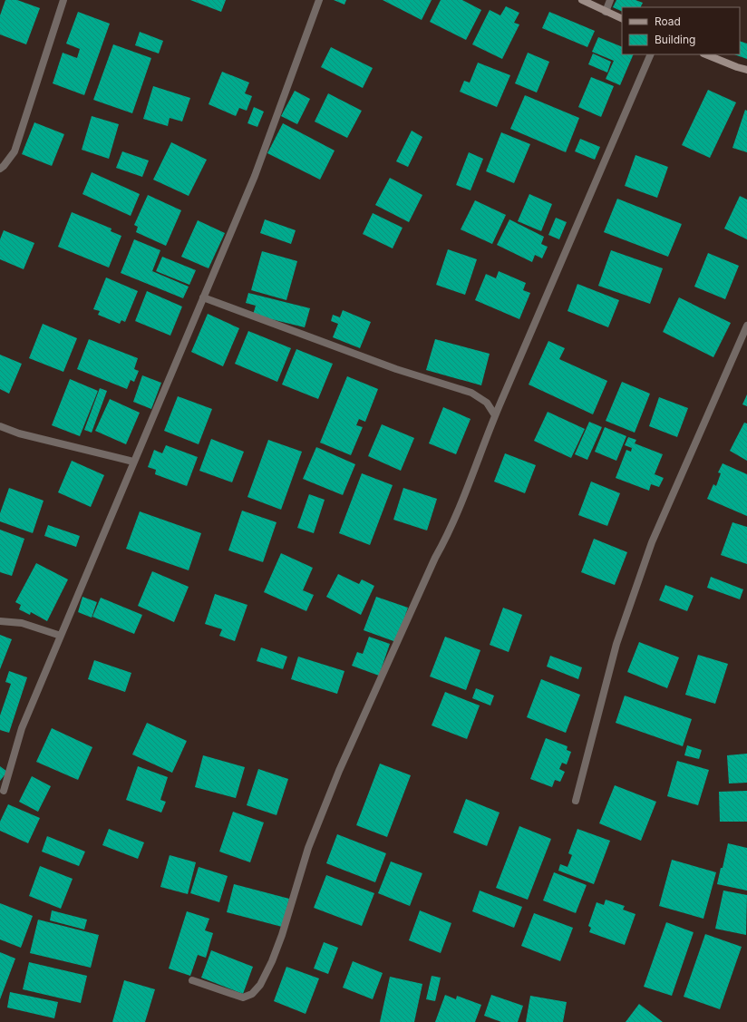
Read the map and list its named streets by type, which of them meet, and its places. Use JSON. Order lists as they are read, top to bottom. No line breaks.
{"legend":["Road","Building"]}
